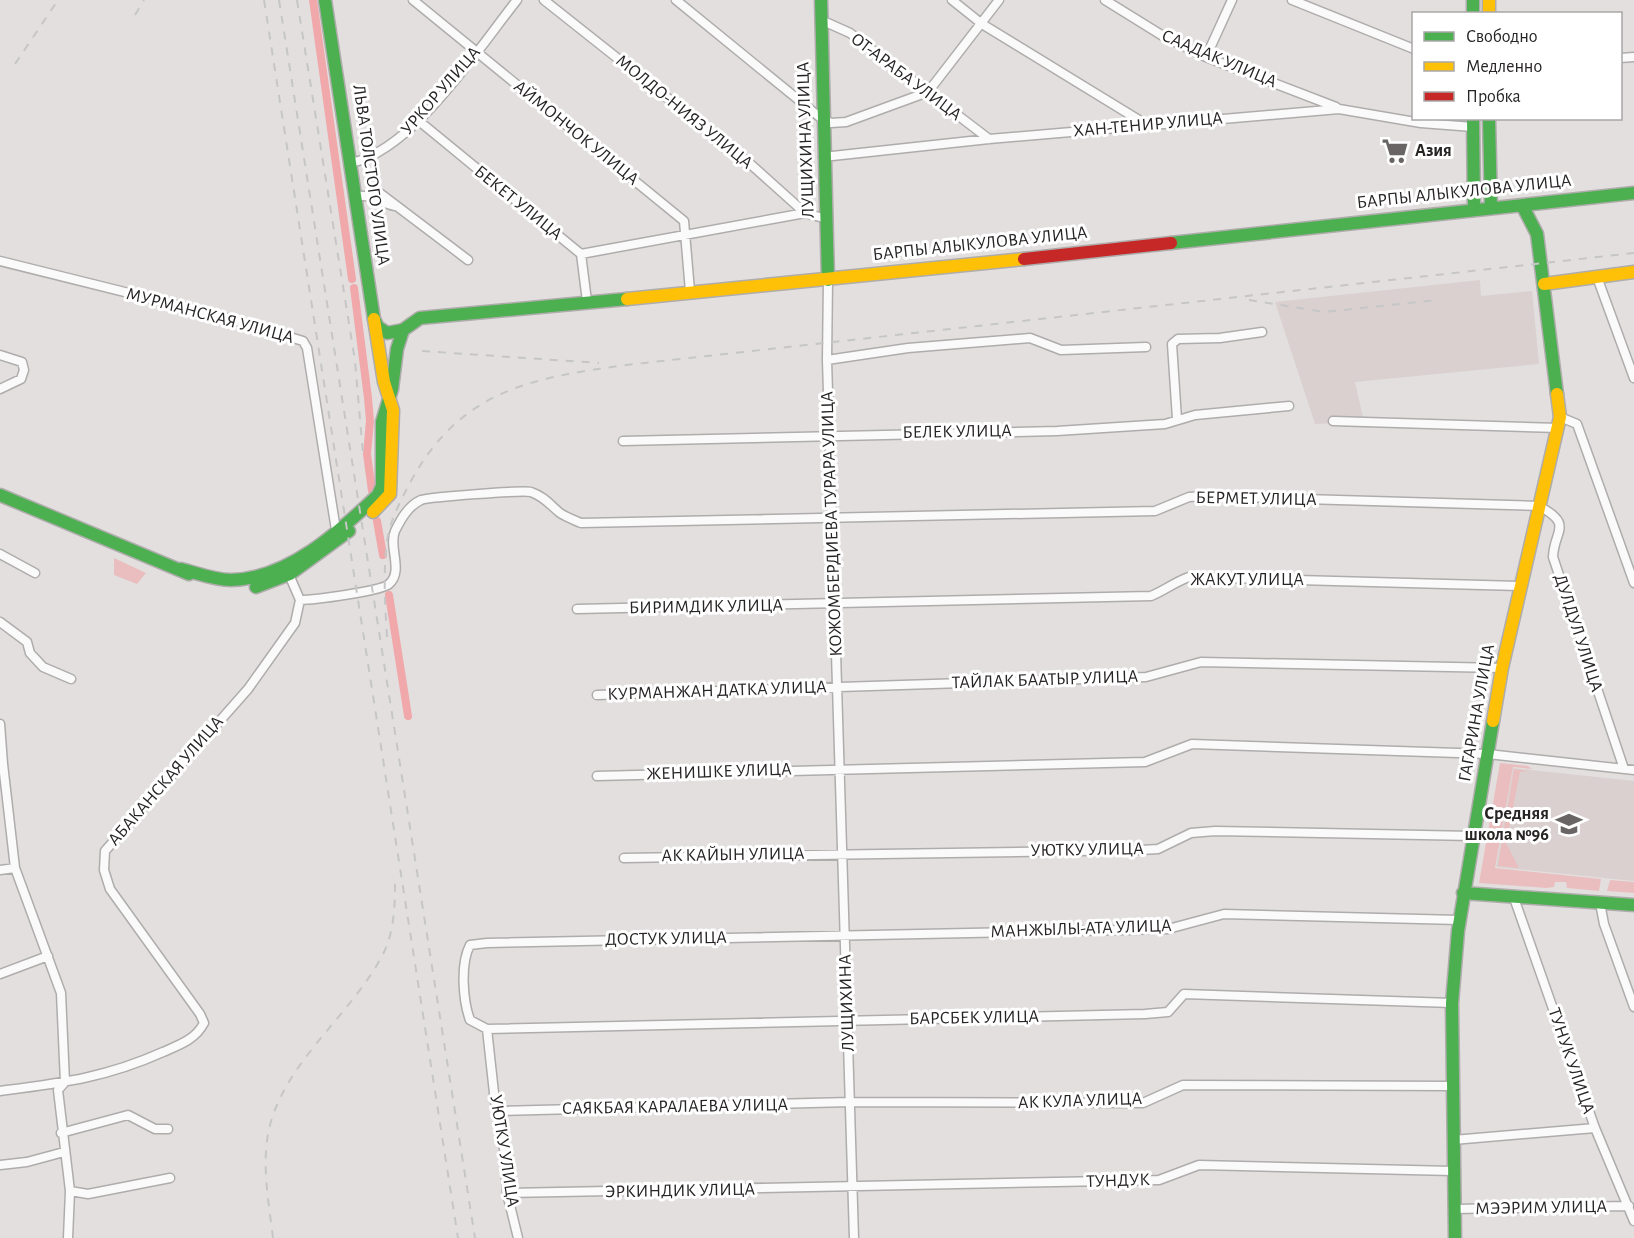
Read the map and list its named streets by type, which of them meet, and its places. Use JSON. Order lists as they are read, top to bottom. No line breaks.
{"streets":{"main road":["ЛУЩИХИНА УЛИЦА","ЛЬВА ТОЛСТОГО УЛИЦА","БАРПЫ АЛЫКУЛОВА УЛИЦА","ГАГАРИНА УЛИЦА"],"street":["СААДАК УЛИЦА","ОТ-АРАБА УЛИЦА","УРКОР УЛИЦА","МОЛДО-НИЯЗ УЛИЦА","ХАН-ТЕНИР УЛИЦА","АЙМОНЧОК УЛИЦА","БЕКЕТ УЛИЦА","МУРМАНСКАЯ УЛИЦА","БЕЛЕК УЛИЦА","БЕРМЕТ УЛИЦА","КОЖОМБЕРДИЕВА ТУРАРА УЛИЦА","ЖАКУТ УЛИЦА","БИРИМДИК УЛИЦА","ДУЛДУЛ УЛИЦА","ТАЙЛАК БААТЫР УЛИЦА","КУРМАНЖАН ДАТКА УЛИЦА","ЖЕНИШКЕ УЛИЦА","АБАКАНСКАЯ УЛИЦА","УЮТКУ УЛИЦА","АК КАЙЫН УЛИЦА","МАНЖЫЛЫ-АТА УЛИЦА","ДОСТУК УЛИЦА","ЛУЩИХИНА","БАРСБЕК УЛИЦА","ТУНУК УЛИЦА","АК КУЛА УЛИЦА","САЯКБАЯ КАРАЛАЕВА УЛИЦА","ТУНДУК","ЭРКИНДИК УЛИЦА","МЭЭРИМ УЛИЦА"]},"crossings":[["СААДАК УЛИЦА","ХАН-ТЕНИР УЛИЦА"],["ОТ-АРАБА УЛИЦА","ХАН-ТЕНИР УЛИЦА"],["ОТ-АРАБА УЛИЦА","ЛУЩИХИНА УЛИЦА"],["УРКОР УЛИЦА","АЙМОНЧОК УЛИЦА"],["УРКОР УЛИЦА","ЛЬВА ТОЛСТОГО УЛИЦА"],["УРКОР УЛИЦА","БЕКЕТ УЛИЦА"],["МОЛДО-НИЯЗ УЛИЦА","ЛУЩИХИНА УЛИЦА"],["ХАН-ТЕНИР УЛИЦА","ЛУЩИХИНА УЛИЦА"],["ЛУЩИХИНА УЛИЦА","БАРПЫ АЛЫКУЛОВА УЛИЦА"],["ЛУЩИХИНА УЛИЦА","КОЖОМБЕРДИЕВА ТУРАРА УЛИЦА"],["БАРПЫ АЛЫКУЛОВА УЛИЦА","КОЖОМБЕРДИЕВА ТУРАРА УЛИЦА"],["БАРПЫ АЛЫКУЛОВА УЛИЦА","ГАГАРИНА УЛИЦА"],["БЕЛЕК УЛИЦА","КОЖОМБЕРДИЕВА ТУРАРА УЛИЦА"],["БЕРМЕТ УЛИЦА","КОЖОМБЕРДИЕВА ТУРАРА УЛИЦА"],["БЕРМЕТ УЛИЦА","ДУЛДУЛ УЛИЦА"],["БЕРМЕТ УЛИЦА","ГАГАРИНА УЛИЦА"],["КОЖОМБЕРДИЕВА ТУРАРА УЛИЦА","ЖАКУТ УЛИЦА"],["КОЖОМБЕРДИЕВА ТУРАРА УЛИЦА","БИРИМДИК УЛИЦА"],["КОЖОМБЕРДИЕВА ТУРАРА УЛИЦА","ТАЙЛАК БААТЫР УЛИЦА"],["КОЖОМБЕРДИЕВА ТУРАРА УЛИЦА","КУРМАНЖАН ДАТКА УЛИЦА"],["КОЖОМБЕРДИЕВА ТУРАРА УЛИЦА","ЖЕНИШКЕ УЛИЦА"],["КОЖОМБЕРДИЕВА ТУРАРА УЛИЦА","ЛУЩИХИНА"],["ЖАКУТ УЛИЦА","БИРИМДИК УЛИЦА"],["ЖАКУТ УЛИЦА","ГАГАРИНА УЛИЦА"],["ДУЛДУЛ УЛИЦА","ГАГАРИНА УЛИЦА"],["ДУЛДУЛ УЛИЦА","ЖЕНИШКЕ УЛИЦА"],["ТАЙЛАК БААТЫР УЛИЦА","КУРМАНЖАН ДАТКА УЛИЦА"],["ТАЙЛАК БААТЫР УЛИЦА","ГАГАРИНА УЛИЦА"],["ГАГАРИНА УЛИЦА","ЖЕНИШКЕ УЛИЦА"],["ГАГАРИНА УЛИЦА","УЮТКУ УЛИЦА"],["ГАГАРИНА УЛИЦА","МАНЖЫЛЫ-АТА УЛИЦА"],["ГАГАРИНА УЛИЦА","БАРСБЕК УЛИЦА"],["ГАГАРИНА УЛИЦА","АК КУЛА УЛИЦА"],["ГАГАРИНА УЛИЦА","ТУНДУК"],["ГАГАРИНА УЛИЦА","МЭЭРИМ УЛИЦА"],["ЖЕНИШКЕ УЛИЦА","ЛУЩИХИНА"],["УЮТКУ УЛИЦА","АК КАЙЫН УЛИЦА"],["УЮТКУ УЛИЦА","ДОСТУК УЛИЦА"],["УЮТКУ УЛИЦА","ЛУЩИХИНА"],["УЮТКУ УЛИЦА","БАРСБЕК УЛИЦА"],["УЮТКУ УЛИЦА","САЯКБАЯ КАРАЛАЕВА УЛИЦА"],["УЮТКУ УЛИЦА","ЭРКИНДИК УЛИЦА"],["АК КАЙЫН УЛИЦА","ЛУЩИХИНА"],["МАНЖЫЛЫ-АТА УЛИЦА","ДОСТУК УЛИЦА"],["МАНЖЫЛЫ-АТА УЛИЦА","ЛУЩИХИНА"],["ДОСТУК УЛИЦА","ЛУЩИХИНА"],["ДОСТУК УЛИЦА","БАРСБЕК УЛИЦА"],["ЛУЩИХИНА","БАРСБЕК УЛИЦА"],["ЛУЩИХИНА","АК КУЛА УЛИЦА"],["ЛУЩИХИНА","САЯКБАЯ КАРАЛАЕВА УЛИЦА"],["ЛУЩИХИНА","ТУНДУК"],["ЛУЩИХИНА","ЭРКИНДИК УЛИЦА"],["ТУНУК УЛИЦА","МЭЭРИМ УЛИЦА"],["АК КУЛА УЛИЦА","САЯКБАЯ КАРАЛАЕВА УЛИЦА"],["ТУНДУК","ЭРКИНДИК УЛИЦА"]],"places":{"supermarket":["Азия"],"school or university":["Средняя школа №96"]},"legend":["Свободно","Медленно","Пробка"]}
